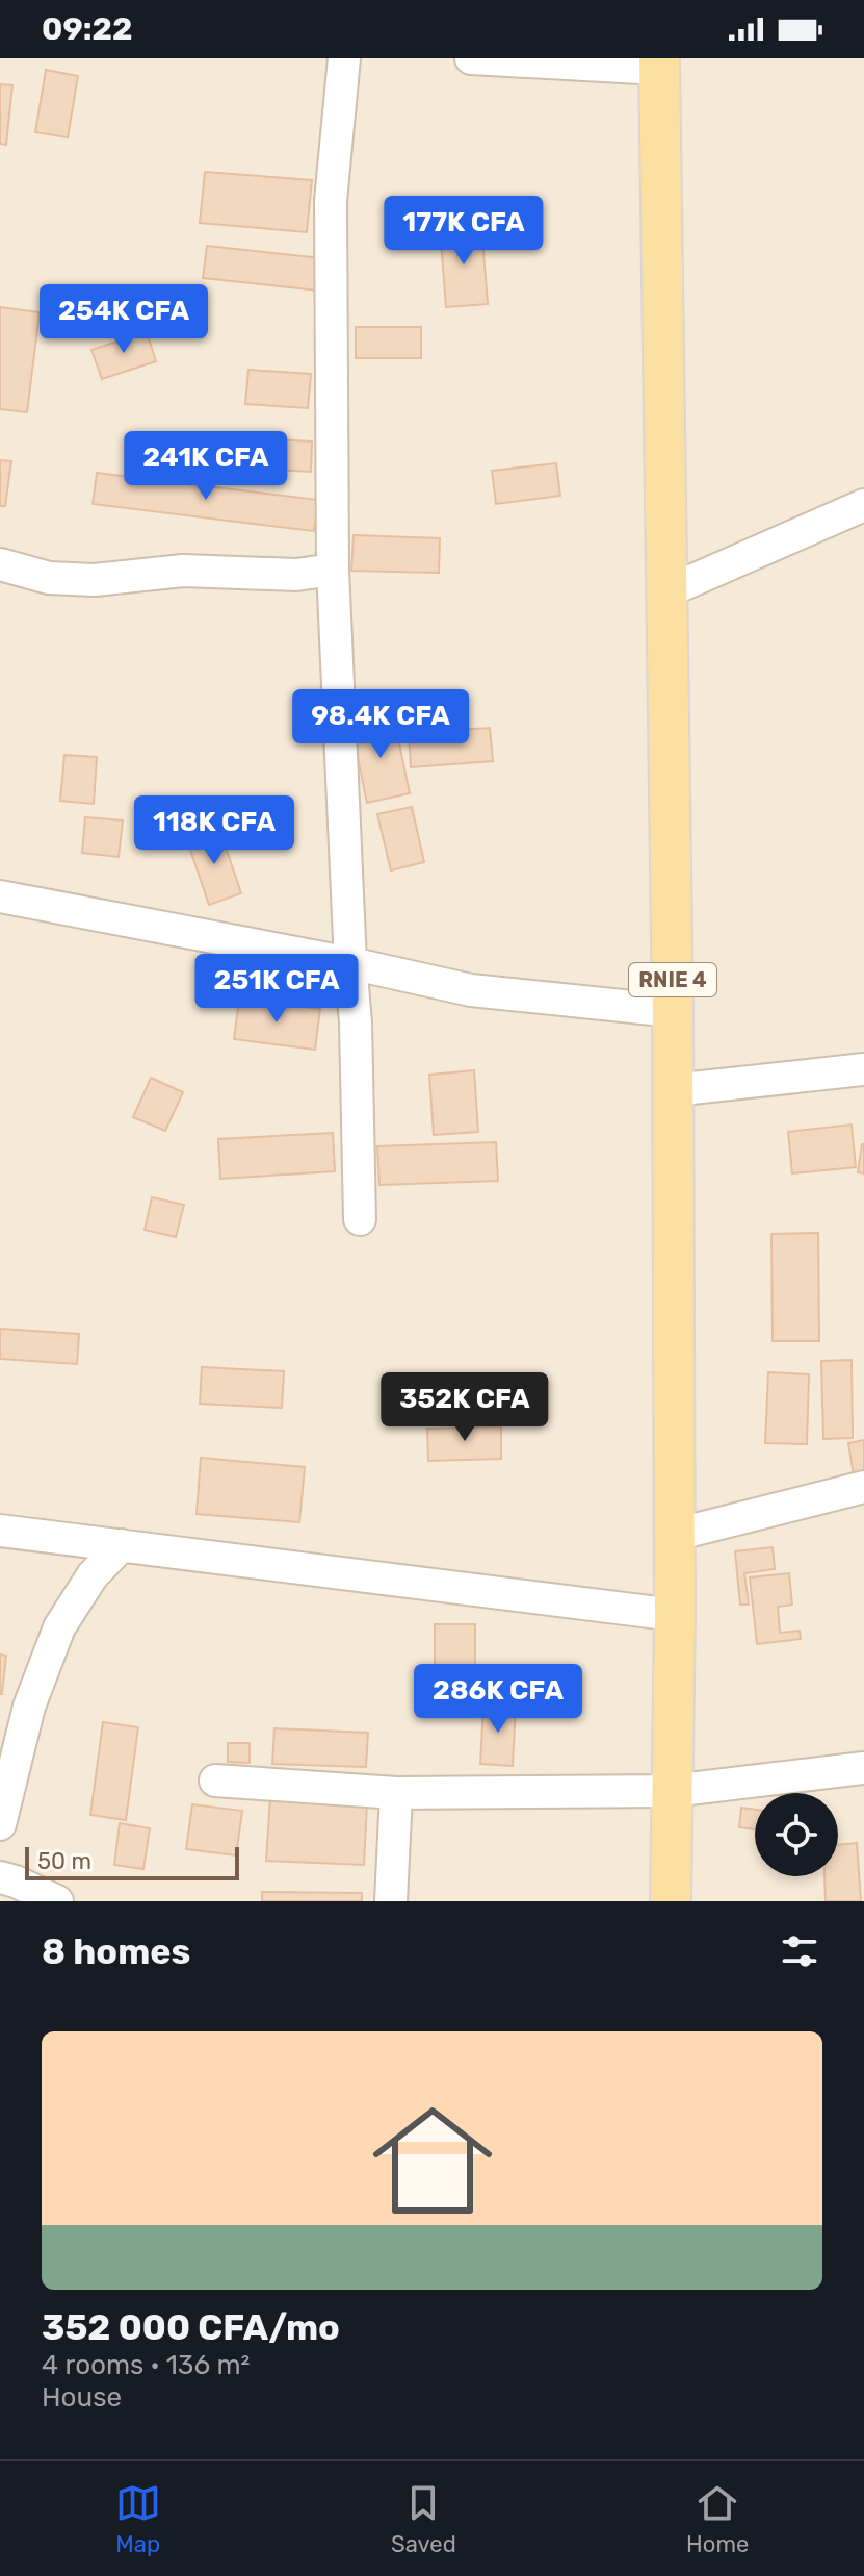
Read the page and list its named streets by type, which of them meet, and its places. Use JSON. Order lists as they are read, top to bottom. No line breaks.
{"streets":{"main road":["RNIE 4"]},"scale_bar":"50 m","page":{"status":"09:22","price":["177K CFA","254K CFA","241K CFA","98.4K CFA","118K CFA","251K CFA","352K CFA","286K CFA"],"scale":"50 m","heading":"8 homes","list":[{"name":"352 000 CFA/mo","note":"4 rooms · 136 m² · House"}],"tabs":["Map","Saved","Home"]}}
